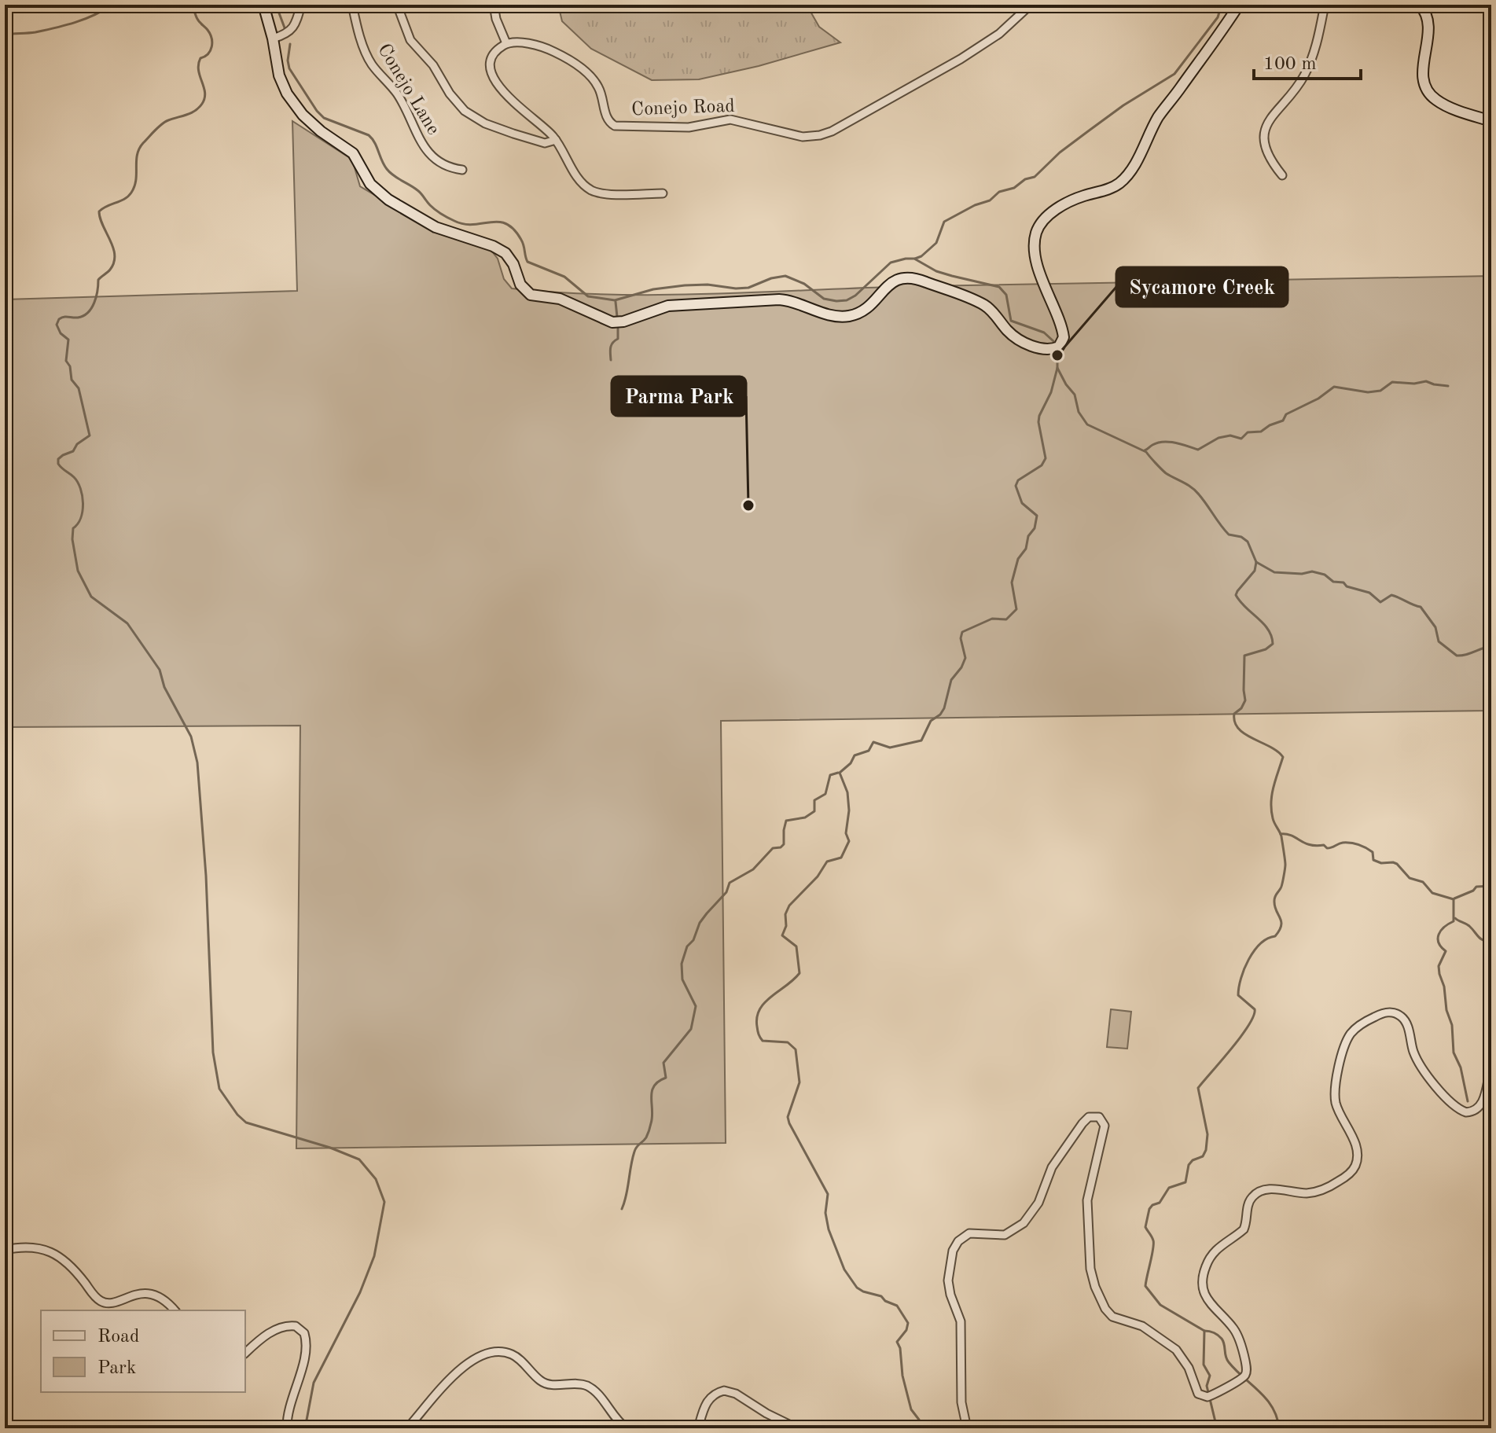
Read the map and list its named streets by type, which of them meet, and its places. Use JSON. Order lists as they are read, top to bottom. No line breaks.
{"streets":{"street":["Conejo Lane","Conejo Road"]},"places":["Sycamore Creek","Parma Park"],"legend":["Road","Park"],"scale_bar":"100 m"}
